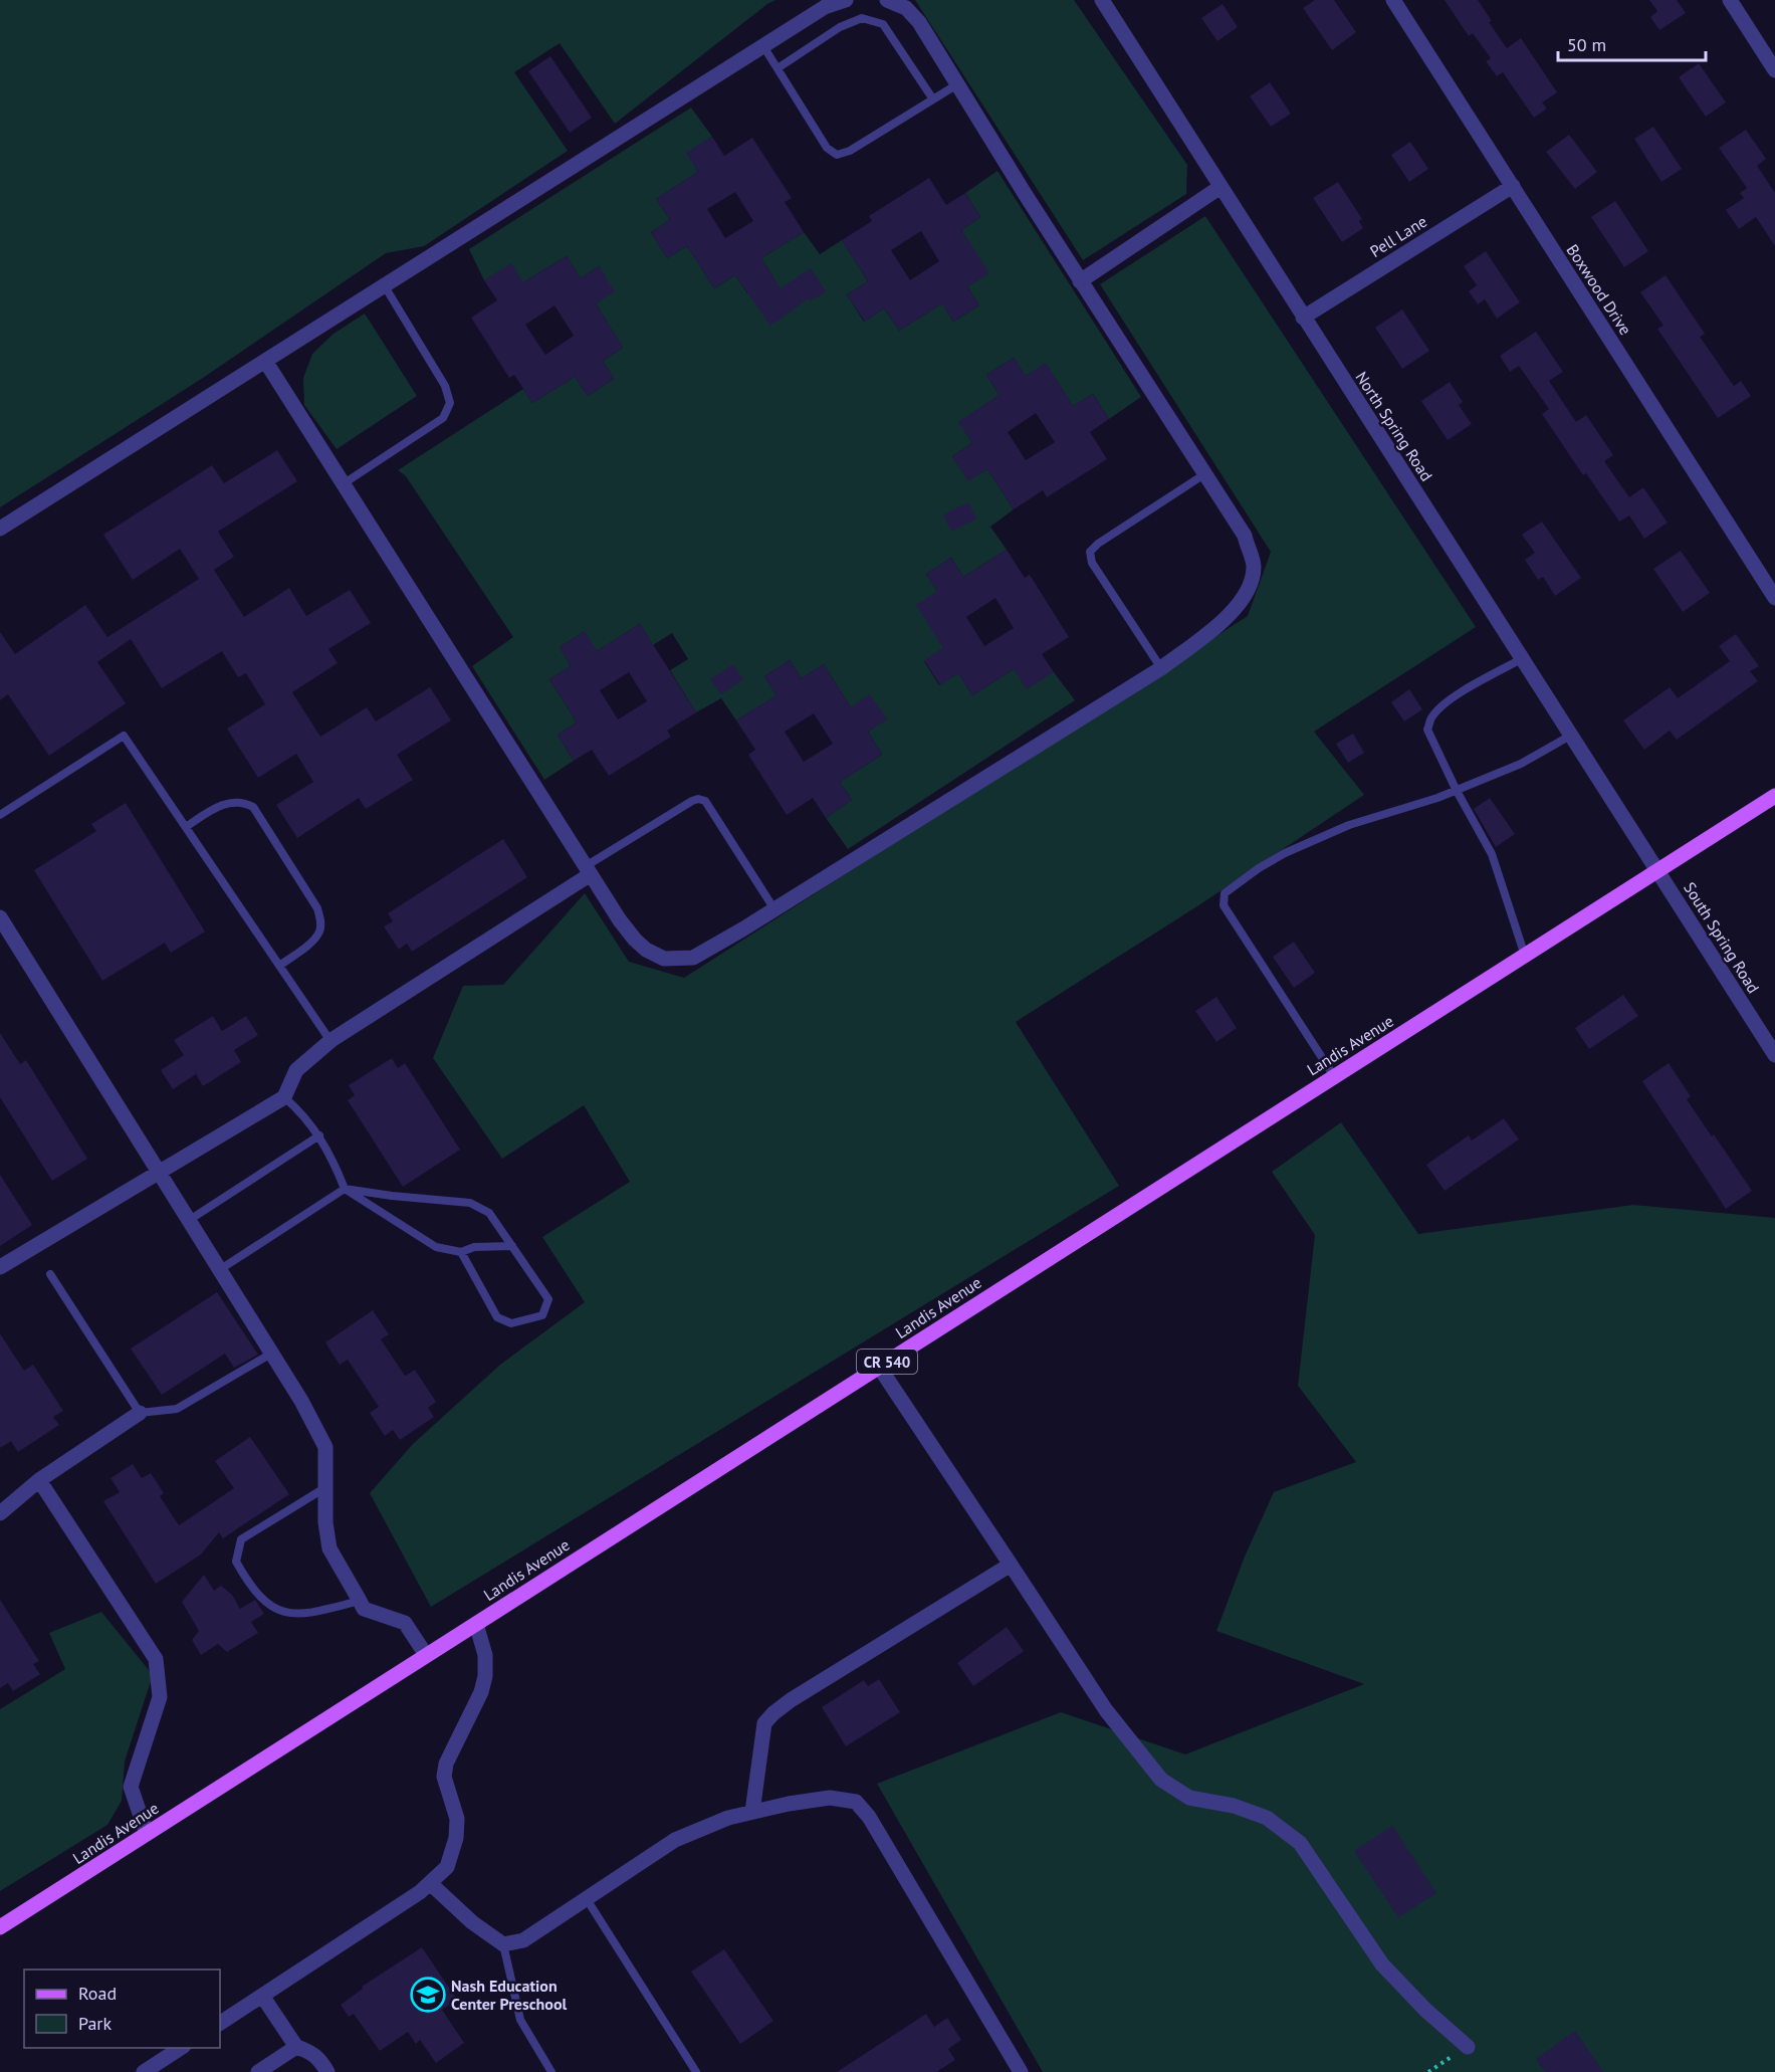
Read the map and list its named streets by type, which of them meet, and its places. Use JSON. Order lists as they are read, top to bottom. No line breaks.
{"streets":{"main road":["Landis Avenue","CR 540"],"street":["Pell Lane","Boxwood Drive","North Spring Road","South Spring Road"]},"crossings":[["Pell Lane","Boxwood Drive"],["Pell Lane","North Spring Road"],["North Spring Road","South Spring Road"],["North Spring Road","Landis Avenue"],["South Spring Road","Landis Avenue"]],"places":{"school or university":["Nash Education Center Preschool"]},"legend":["Road","Park"],"scale_bar":"50 m"}
